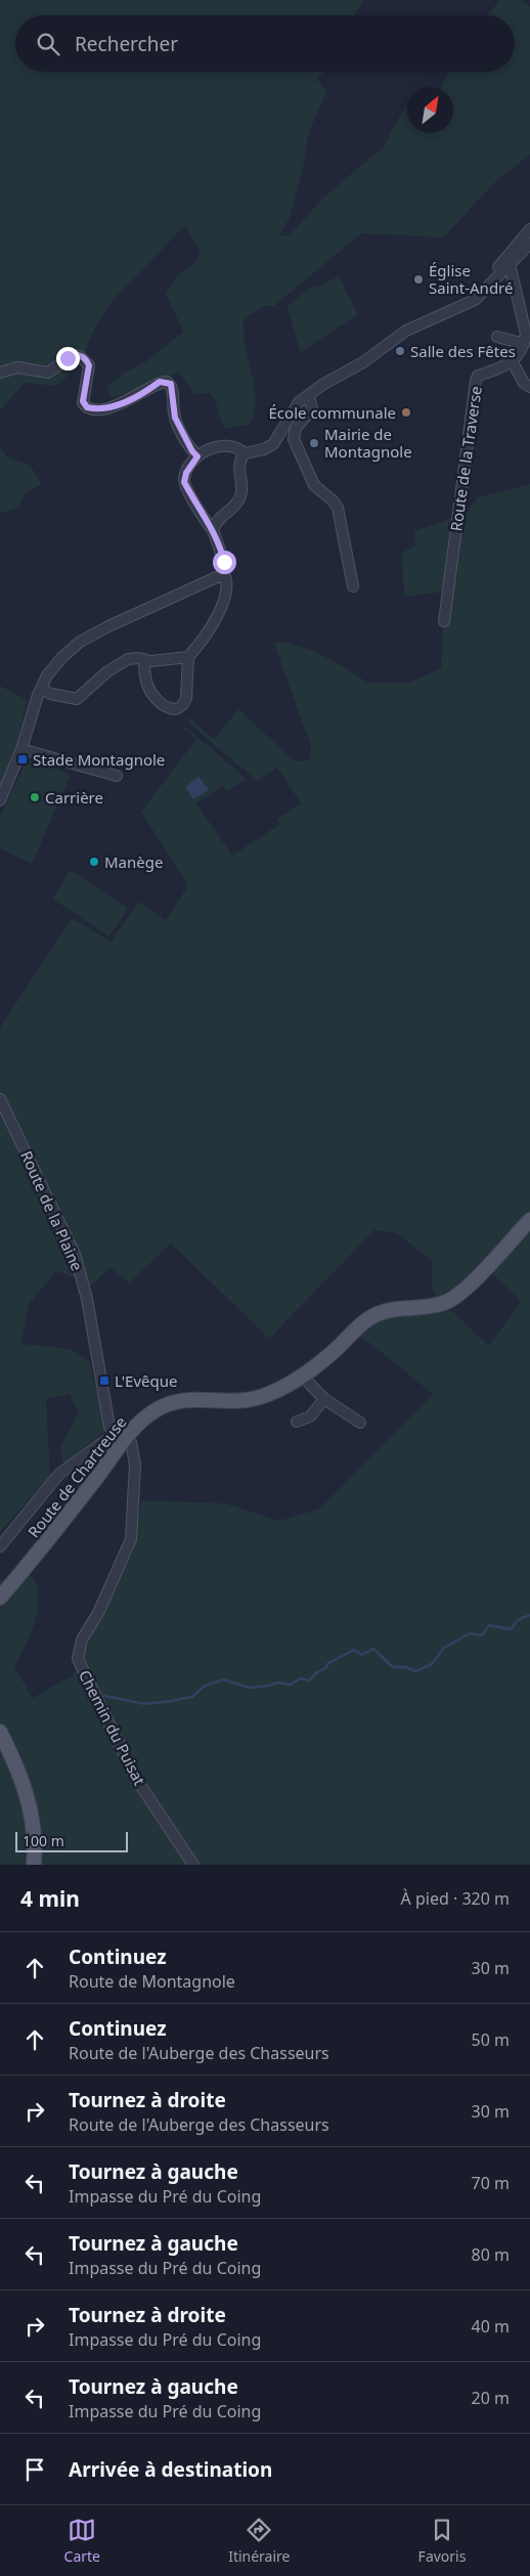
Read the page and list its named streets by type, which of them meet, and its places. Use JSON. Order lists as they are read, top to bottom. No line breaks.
{"streets":{"main road":["Route de Chartreuse"],"street":["Route de la Traverse","Route de la Plaine","Chemin du Puisat"]},"crossings":[["Route de la Plaine","Route de Chartreuse"],["Route de la Plaine","Chemin du Puisat"],["Route de Chartreuse","Chemin du Puisat"]],"places":{"other":["Église Saint-André","Salle des Fêtes","École communale","Mairie de Montagnole","Carrière","Manège"],"transit":["Stade Montagnole","L'Evêque"]},"scale_bar":"100 m","north":"top right","page":{"search":"Rechercher","scale":"100 m","heading":["4 min","À pied · 320 m"],"list":[["Continuez","Route de Montagnole","30 m"],["Continuez","Route de l'Auberge des Chasseurs","50 m"],["Tournez à droite","Route de l'Auberge des Chasseurs","30 m"],["Tournez à gauche","Impasse du Pré du Coing","70 m"],["Tournez à gauche","Impasse du Pré du Coing","80 m"],["Tournez à droite","Impasse du Pré du Coing","40 m"],["Tournez à gauche","Impasse du Pré du Coing","20 m"],"Arrivée à destination"],"nav":["Carte","Itinéraire","Favoris"]}}
